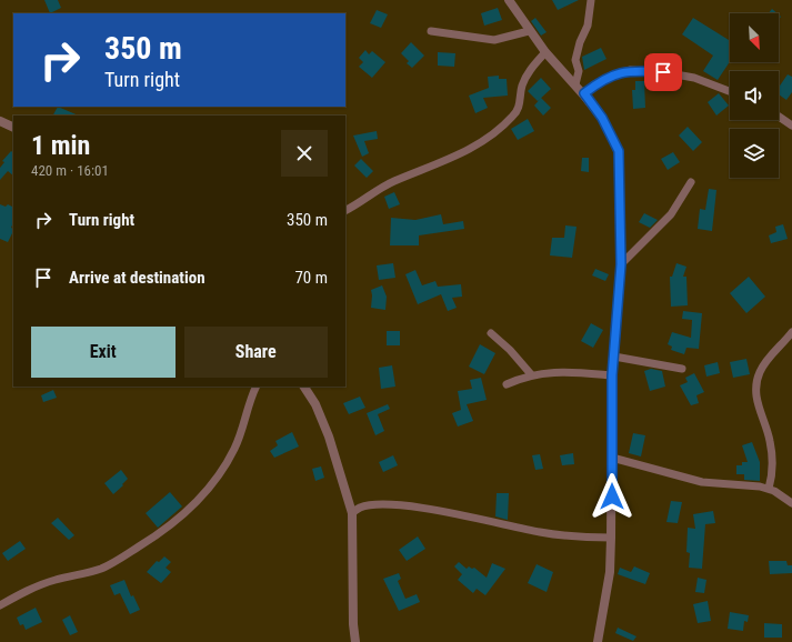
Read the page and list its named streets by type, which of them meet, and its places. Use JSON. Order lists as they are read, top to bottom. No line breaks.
{"north":"bottom right","page":{"turn":["350 m","Turn right"],"heading":["1 min","420 m · 16:01"],"list":[{"name":"Turn right","value":"350 m"},{"name":"Arrive at destination","value":"70 m"}],"buttons":["Exit","Share"]}}
